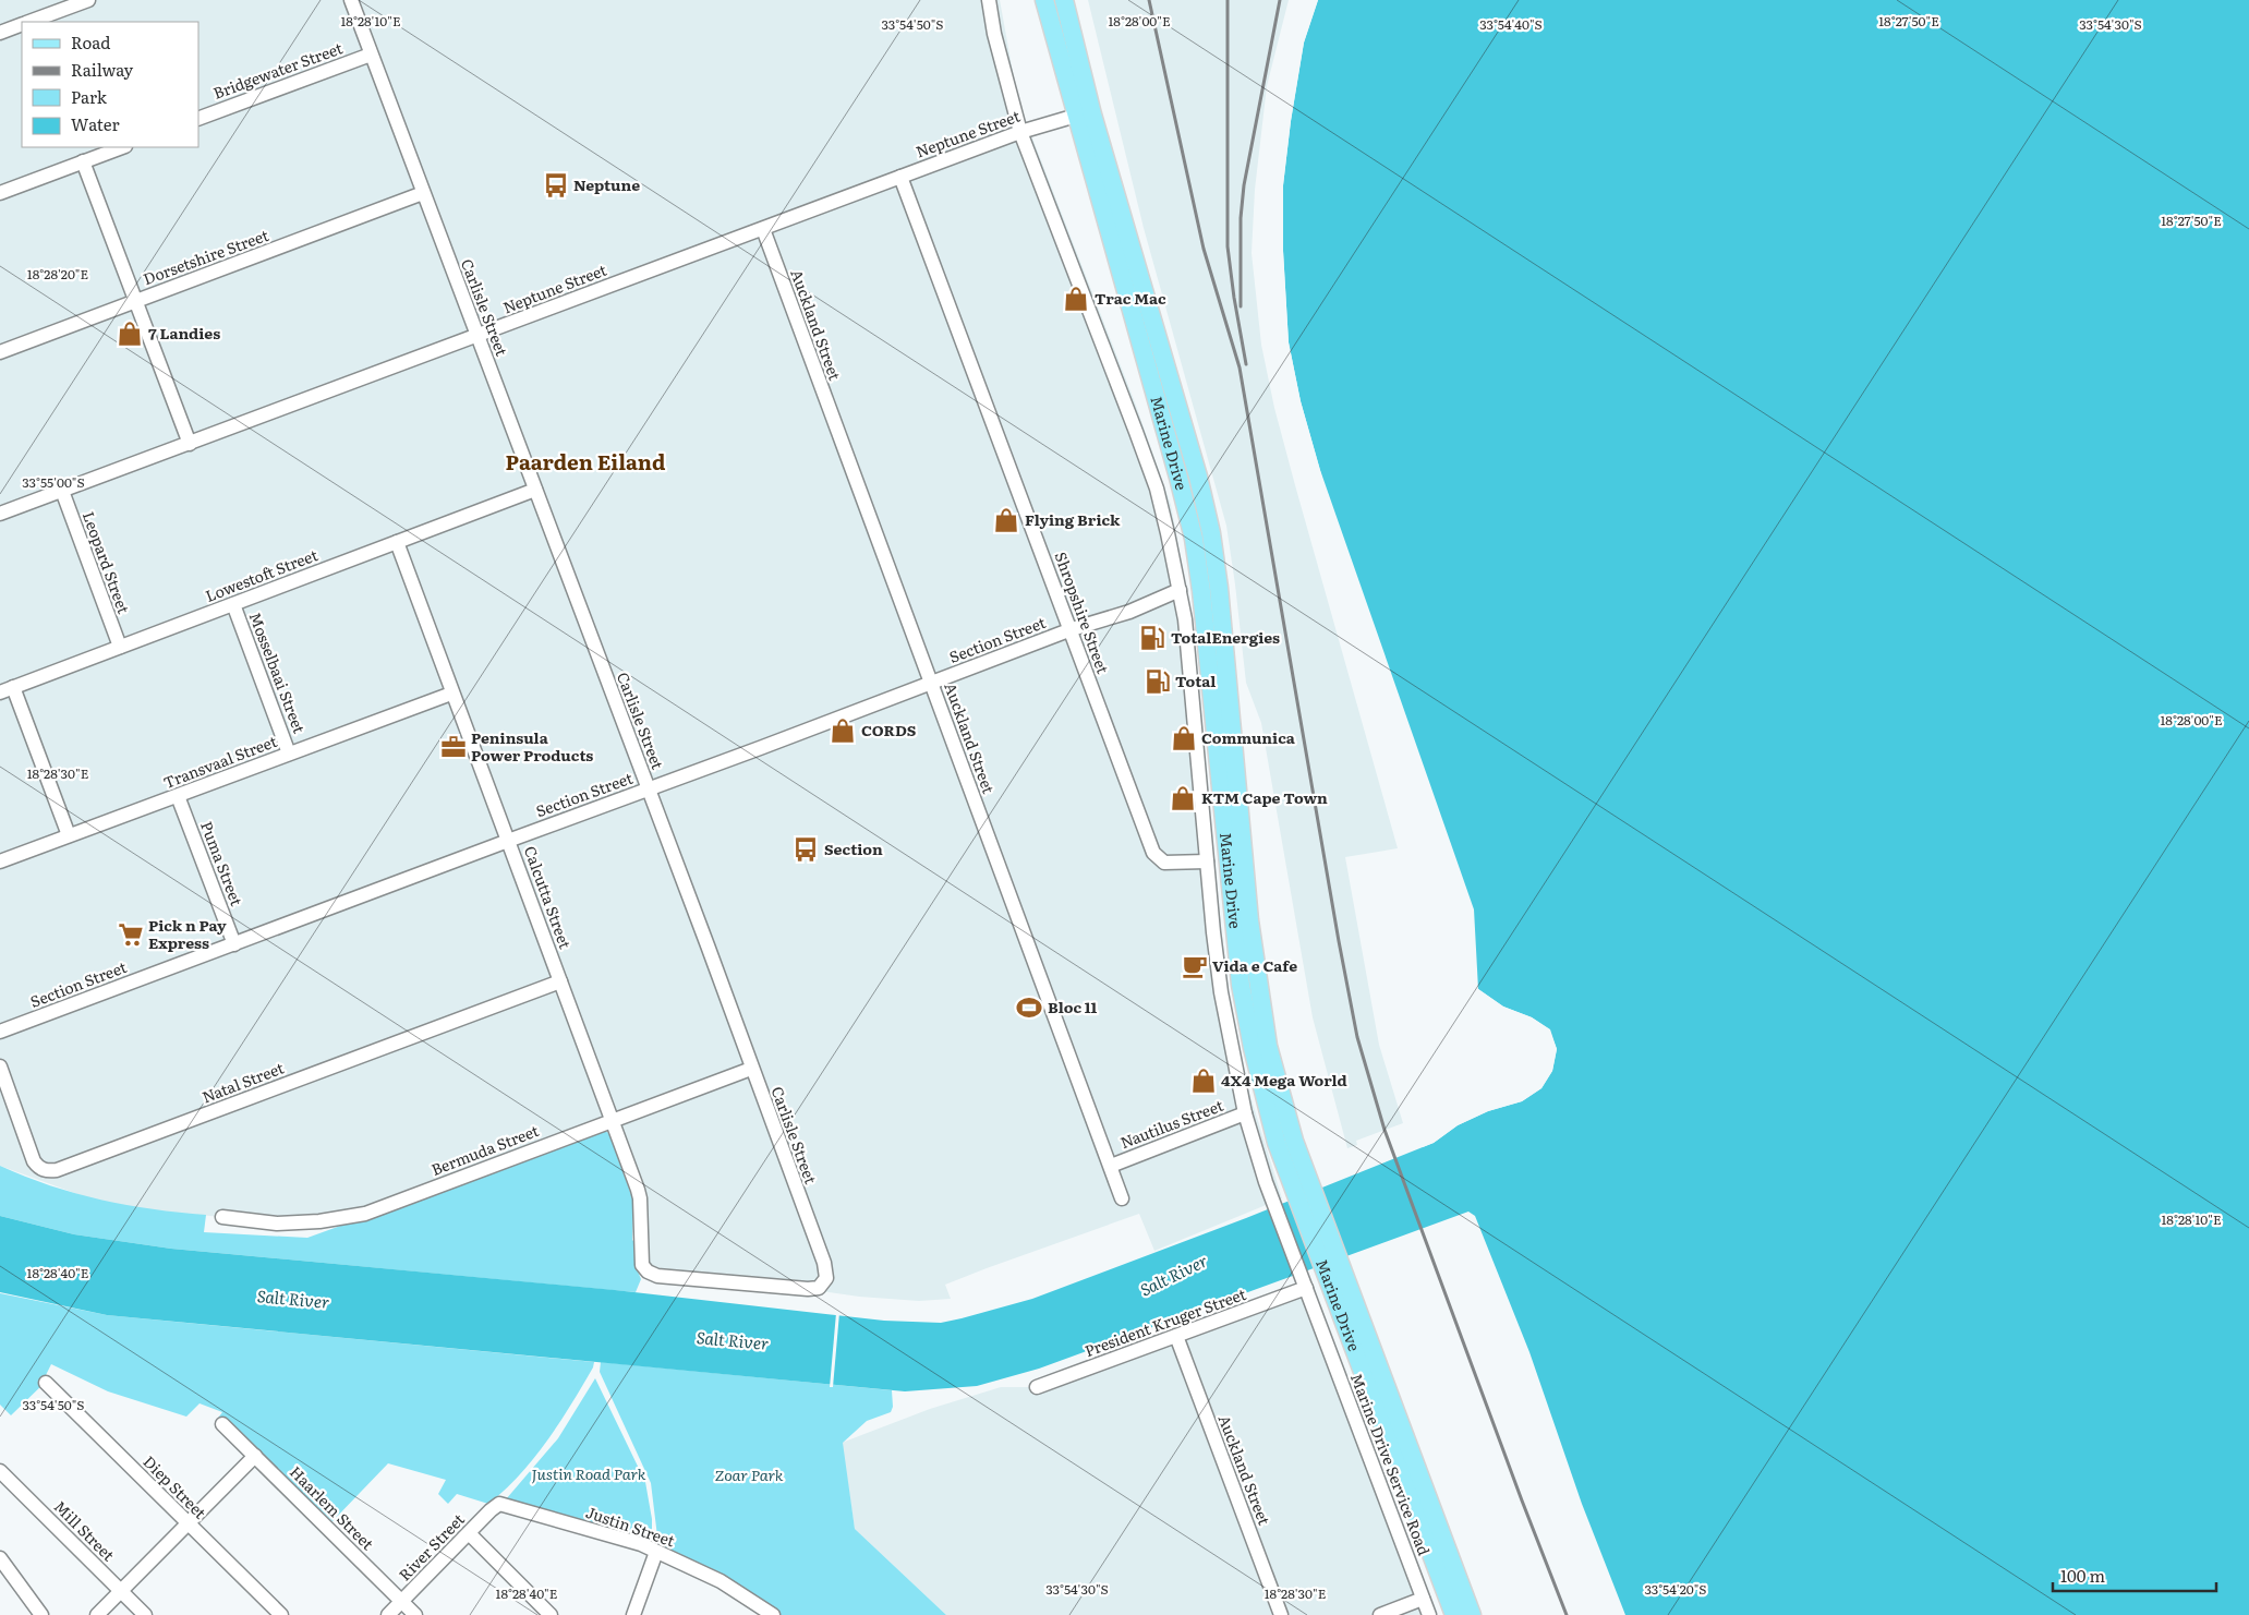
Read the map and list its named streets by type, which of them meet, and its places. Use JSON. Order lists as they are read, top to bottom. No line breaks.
{"streets":{"main road":["Marine Drive"],"street":["Bridgewater Street","Neptune Street","Dorsetshire Street","Carlisle Street","Auckland Street","Leopard Street","Lowestoft Street","Shropshire Street","Section Street","Mosselbaai Street","Transvaal Street","Puma Street","Calcutta Street","Natal Street","Nautilus Street","Bermuda Street","President Kruger Street","Marine Drive Service Road","Diep Street","Haarlem Street","Justin Street","Mill Street","River Street"]},"crossings":[["Bridgewater Street","Carlisle Street"],["Neptune Street","Carlisle Street"],["Neptune Street","Auckland Street"],["Neptune Street","Marine Drive"],["Neptune Street","Leopard Street"],["Neptune Street","Shropshire Street"],["Neptune Street","Marine Drive Service Road"],["Dorsetshire Street","Carlisle Street"],["Carlisle Street","Lowestoft Street"],["Carlisle Street","Section Street"],["Carlisle Street","Calcutta Street"],["Carlisle Street","Bermuda Street"],["Auckland Street","Section Street"],["Auckland Street","Nautilus Street"],["Auckland Street","President Kruger Street"],["Leopard Street","Lowestoft Street"],["Lowestoft Street","Mosselbaai Street"],["Lowestoft Street","Calcutta Street"],["Shropshire Street","Section Street"],["Shropshire Street","Marine Drive Service Road"],["Section Street","Puma Street"],["Section Street","Calcutta Street"],["Section Street","Marine Drive Service Road"],["Mosselbaai Street","Transvaal Street"],["Transvaal Street","Puma Street"],["Transvaal Street","Calcutta Street"],["Calcutta Street","Natal Street"],["Calcutta Street","Bermuda Street"],["Nautilus Street","Marine Drive Service Road"],["President Kruger Street","Marine Drive Service Road"],["Haarlem Street","River Street"],["Justin Street","River Street"]],"districts":["Paarden Eiland"],"water":["Salt River"],"parks":["Justin Road Park","Zoar Park"],"places":{"bus stop":["Neptune","Section"],"shop":["Trac Mac","7 Landies","Flying Brick","CORDS","Communica","KTM Cape Town","4X4 Mega World"],"fuel station":["TotalEnergies","Total"],"office":["Peninsula Power Products"],"supermarket":["Pick n Pay Express"],"cafe":["Vida e Cafe"],"sports":["Bloc 11"]},"legend":["Road","Railway","Park","Water"],"scale_bar":"100 m","coordinates":["18°28'10\"E","18°27'50\"E","18°28'00\"E","33°54'40\"S","33°54'50\"S","33°54'30\"S","18°28'20\"E","33°55'00\"S","18°28'30\"E","18°28'40\"E","33°54'20\"S"]}
